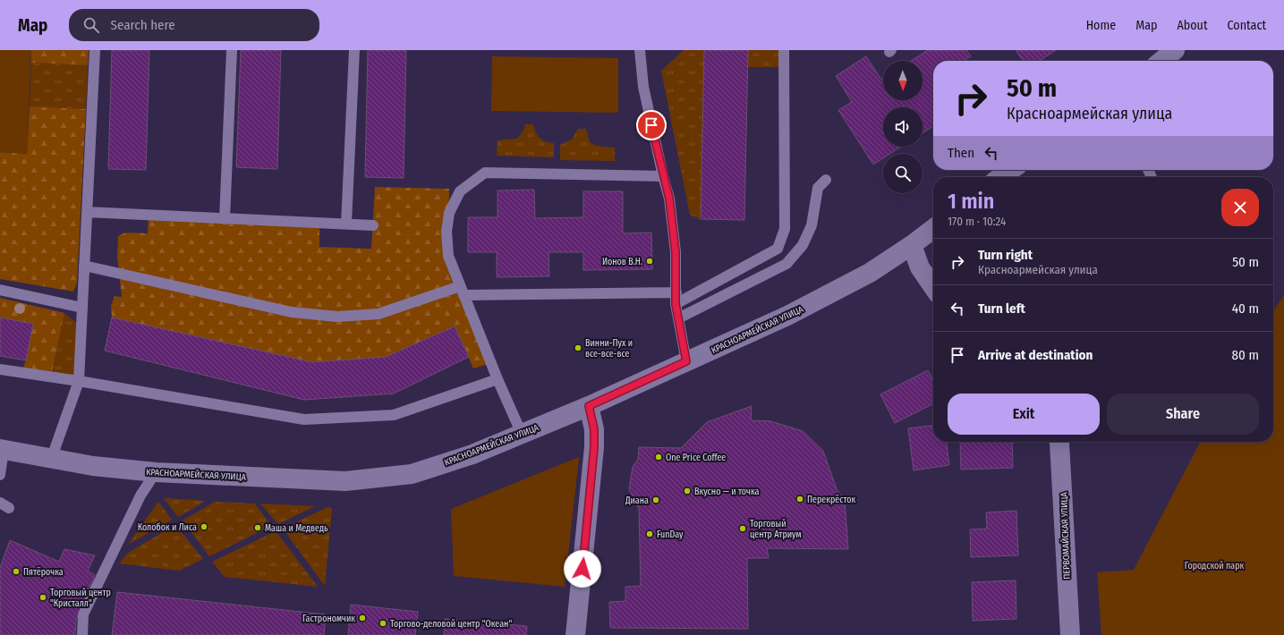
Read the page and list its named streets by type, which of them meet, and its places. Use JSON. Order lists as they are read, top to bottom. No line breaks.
{"streets":{"main road":["КРАСНОАРМЕЙСКАЯ УЛИЦА","ПЕРВОМАЙСКАЯ УЛИЦА"]},"parks":["Городской парк"],"places":["Ионов В.Н.","Винни-Пух и все-все-все","One Price Coffee","Вкусно — и точка","Перекрёсток","Диана","Колобок и Лиса","Маша и Медведь","Торговый центр Атриум","FunDay","Пятёрочка","Торговый центр \"Кристалл\"","Гастрономчик","Торгово-деловой центр \"Океан\""],"north":"bottom","page":{"header":"Map","search":"Search here","nav":["Home","Map","About","Contact"],"turn":["50 m","Красноармейская улица"],"then":"Then","heading":["1 min","170 m · 10:24"],"list":[{"name":"Turn right","note":"Красноармейская улица","value":"50 m"},{"name":"Turn left","value":"40 m"},{"name":"Arrive at destination","value":"80 m"}],"buttons":["Exit","Share"]}}
